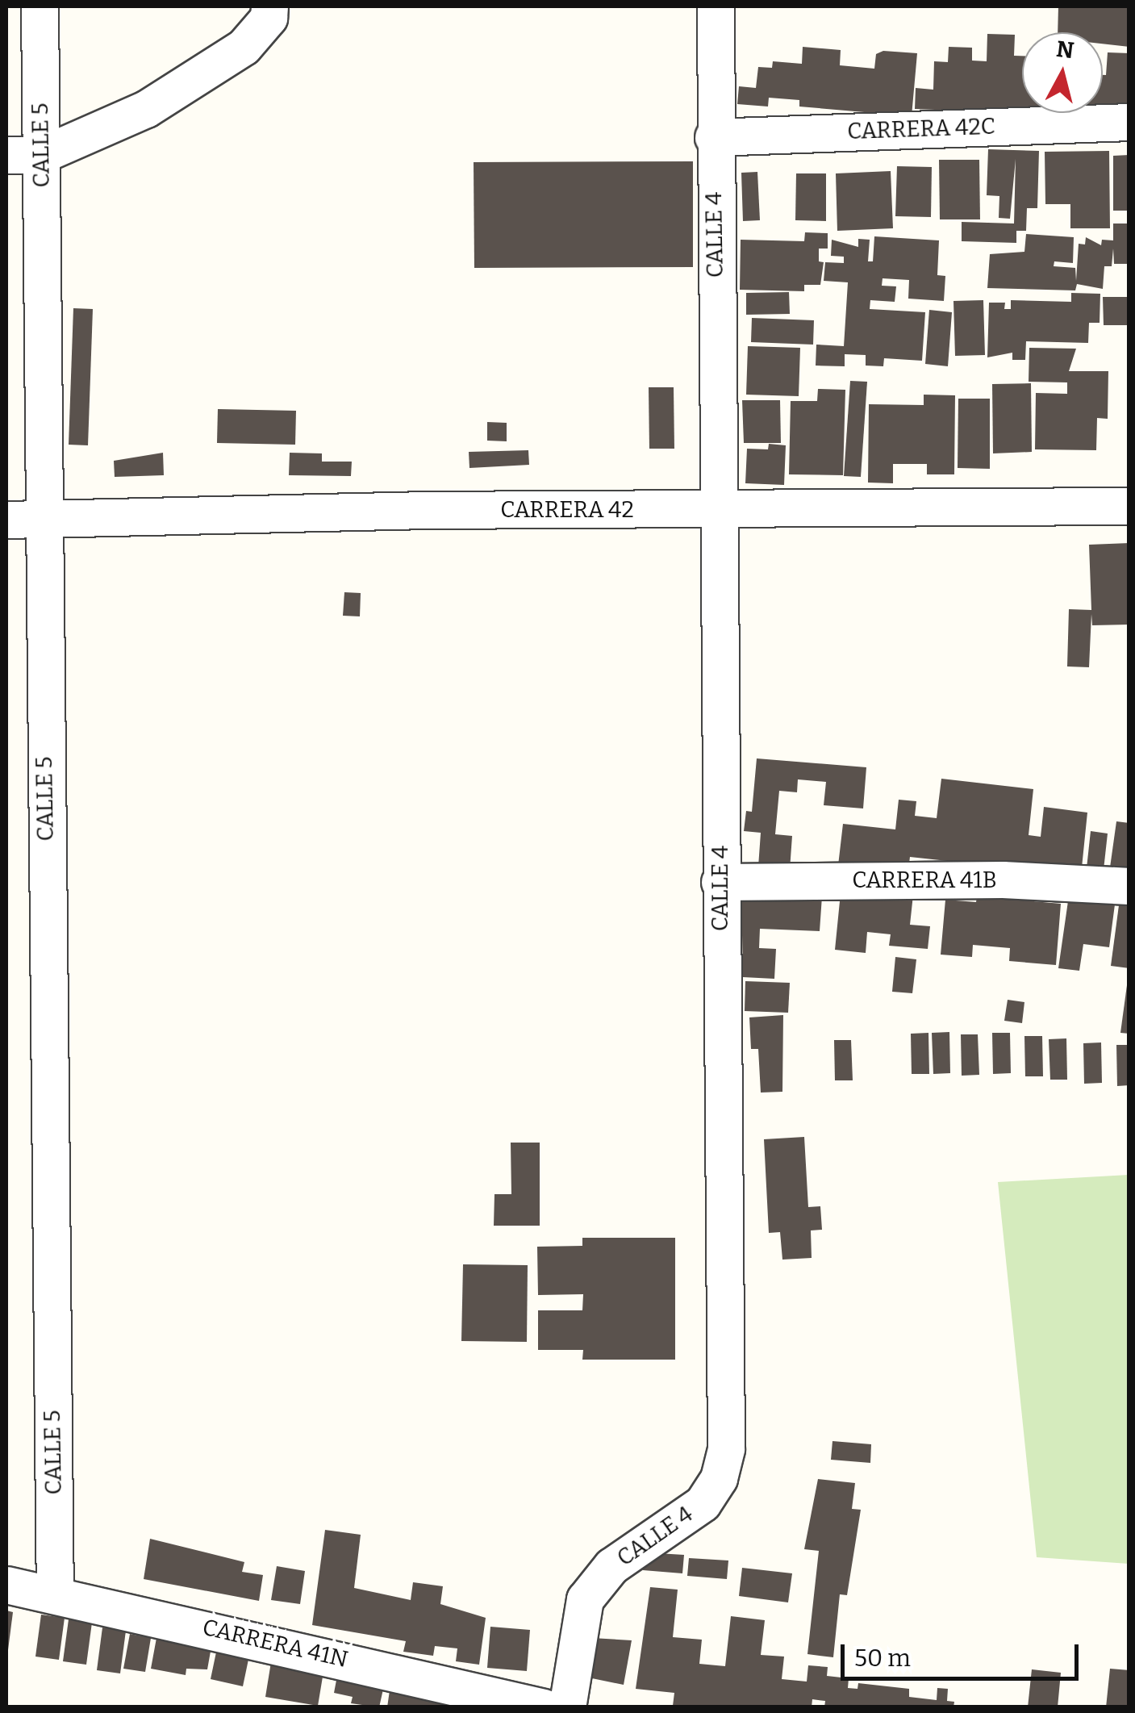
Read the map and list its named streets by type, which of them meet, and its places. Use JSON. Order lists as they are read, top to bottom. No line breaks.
{"streets":{"street":["CARRERA 42C","CALLE 5","CALLE 4","CARRERA 42","CARRERA 41B","CARRERA 41N"]},"crossings":[["CARRERA 42C","CALLE 4"],["CALLE 5","CARRERA 42"],["CALLE 5","CARRERA 41N"],["CALLE 4","CARRERA 42"],["CALLE 4","CARRERA 41B"]],"scale_bar":"50 m","north":"top"}
